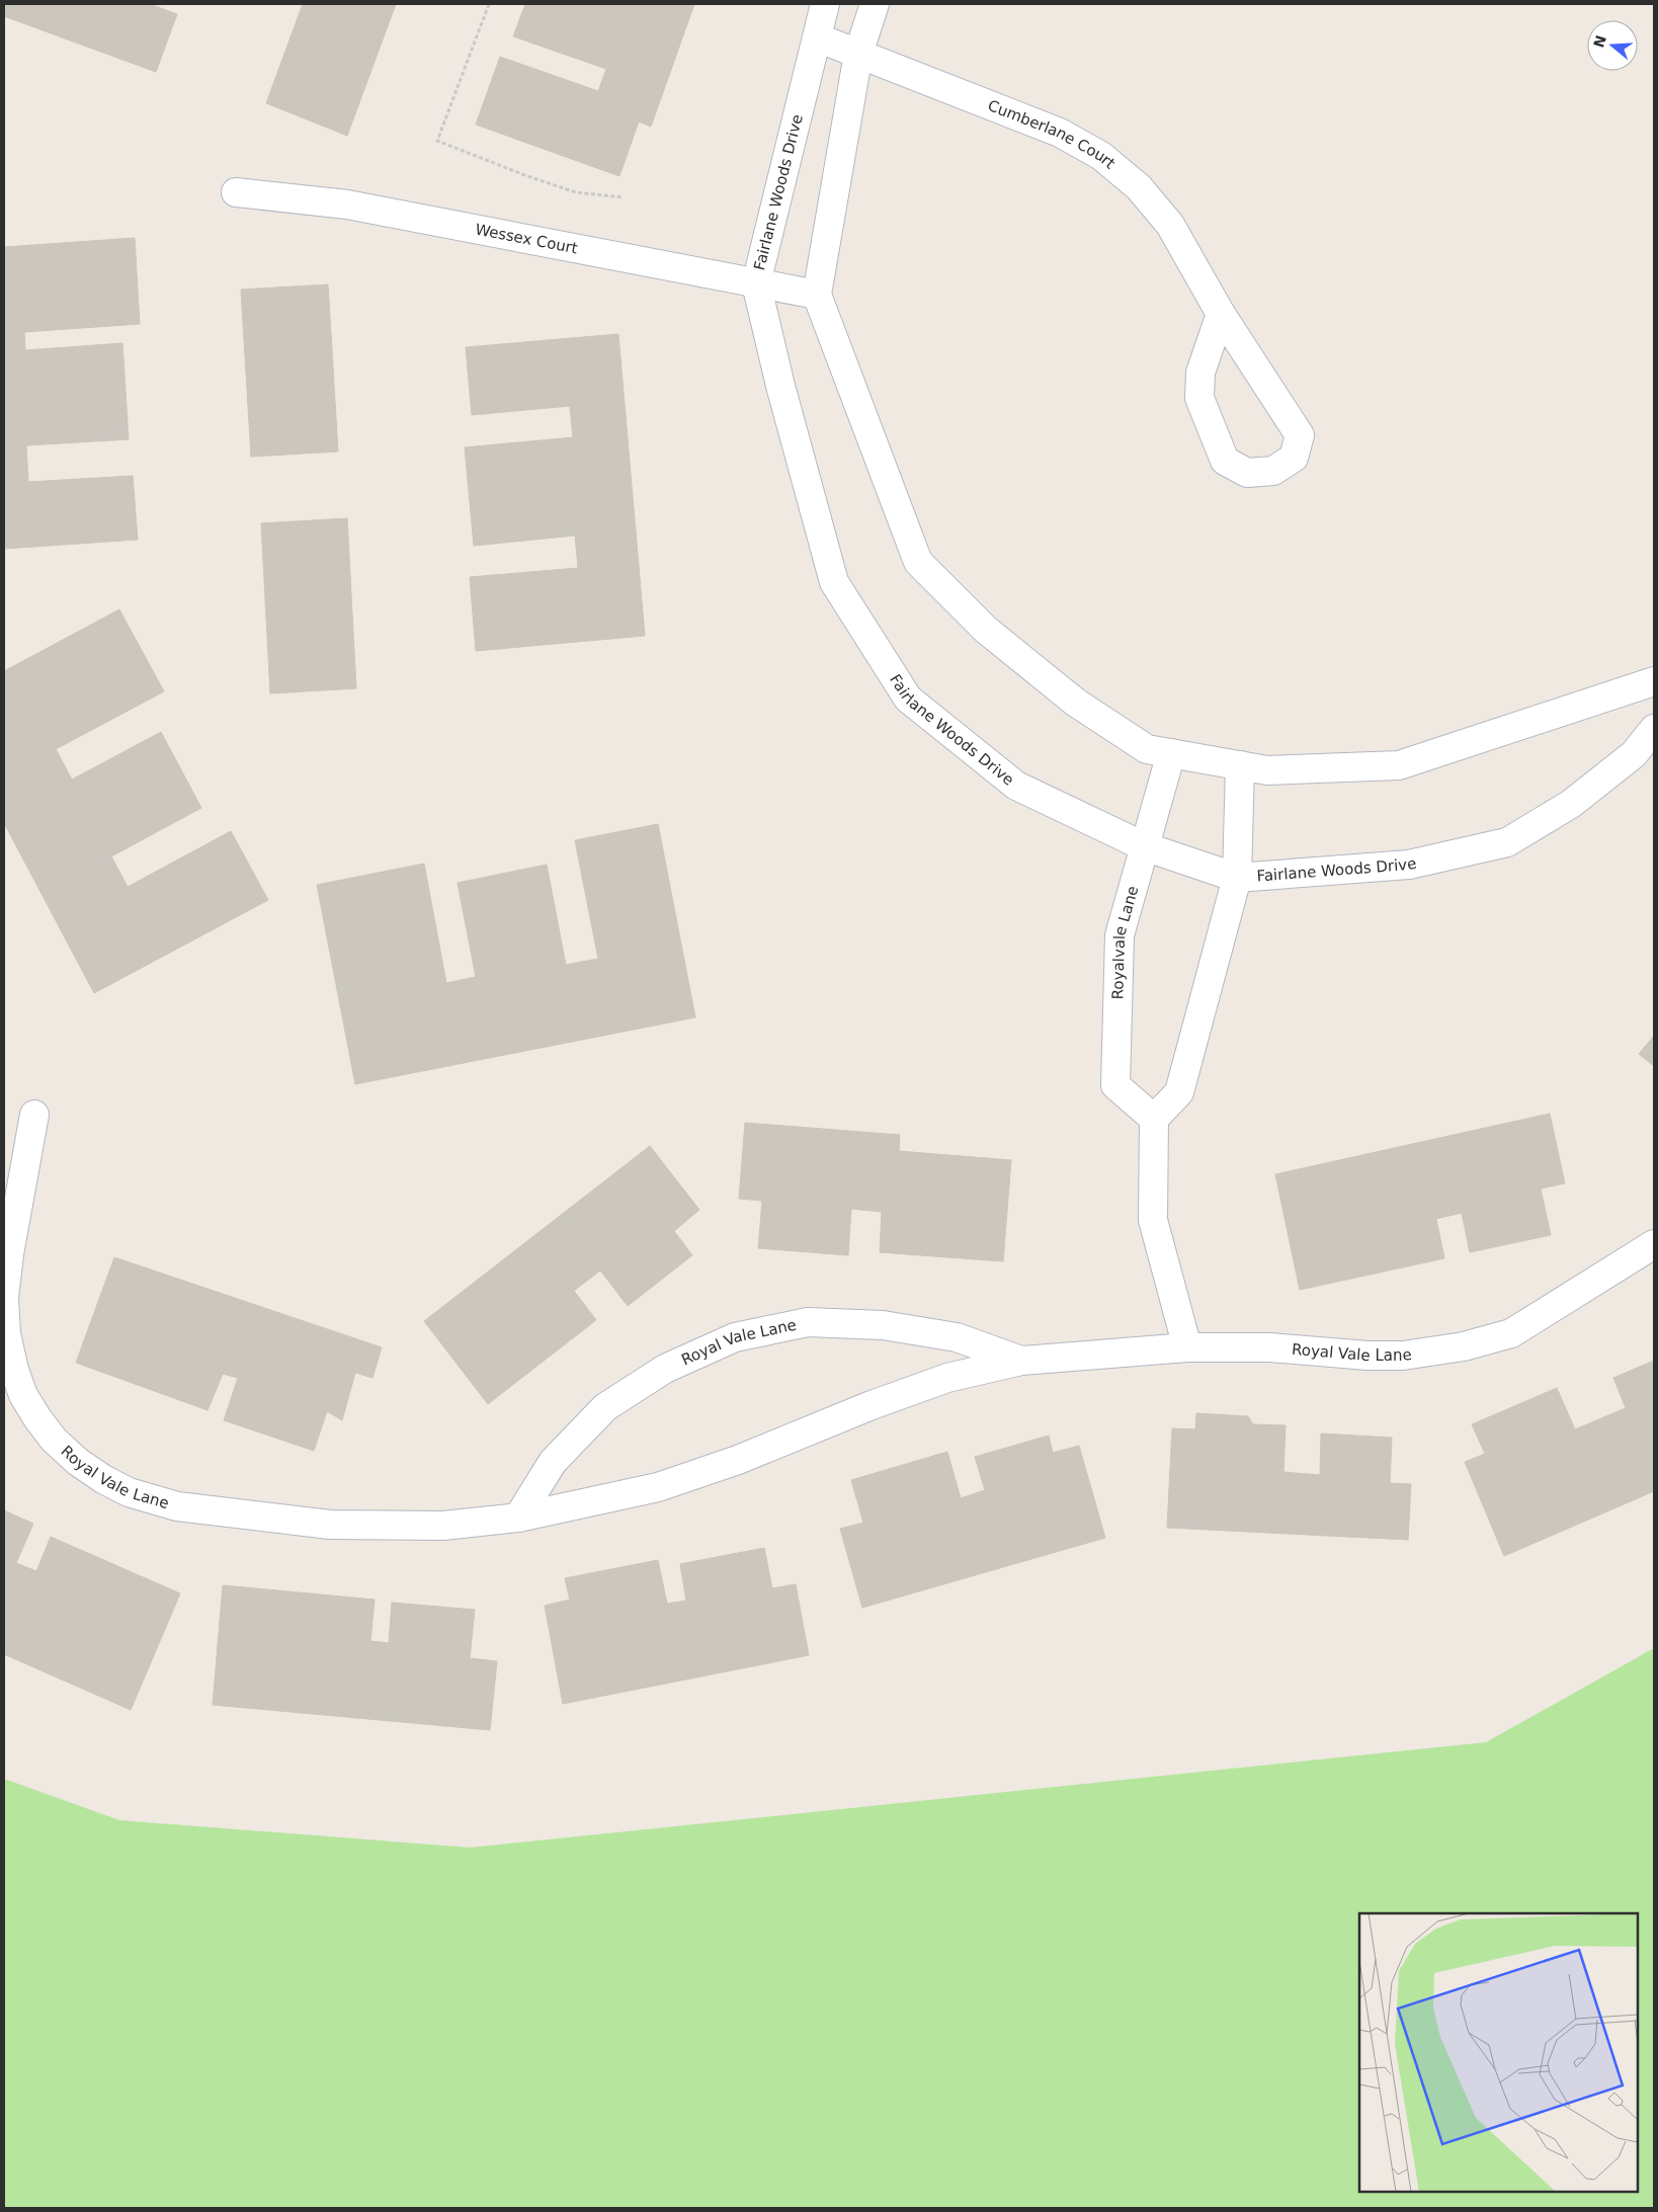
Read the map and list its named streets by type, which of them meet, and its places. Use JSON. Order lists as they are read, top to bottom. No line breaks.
{"streets":{"street":["Cumberlane Court","Fairlane Woods Drive","Wessex Court","Royalvale Lane","Royal Vale Lane"]},"crossings":[["Cumberlane Court","Fairlane Woods Drive"],["Fairlane Woods Drive","Wessex Court"],["Fairlane Woods Drive","Royalvale Lane"]],"north":"left"}
